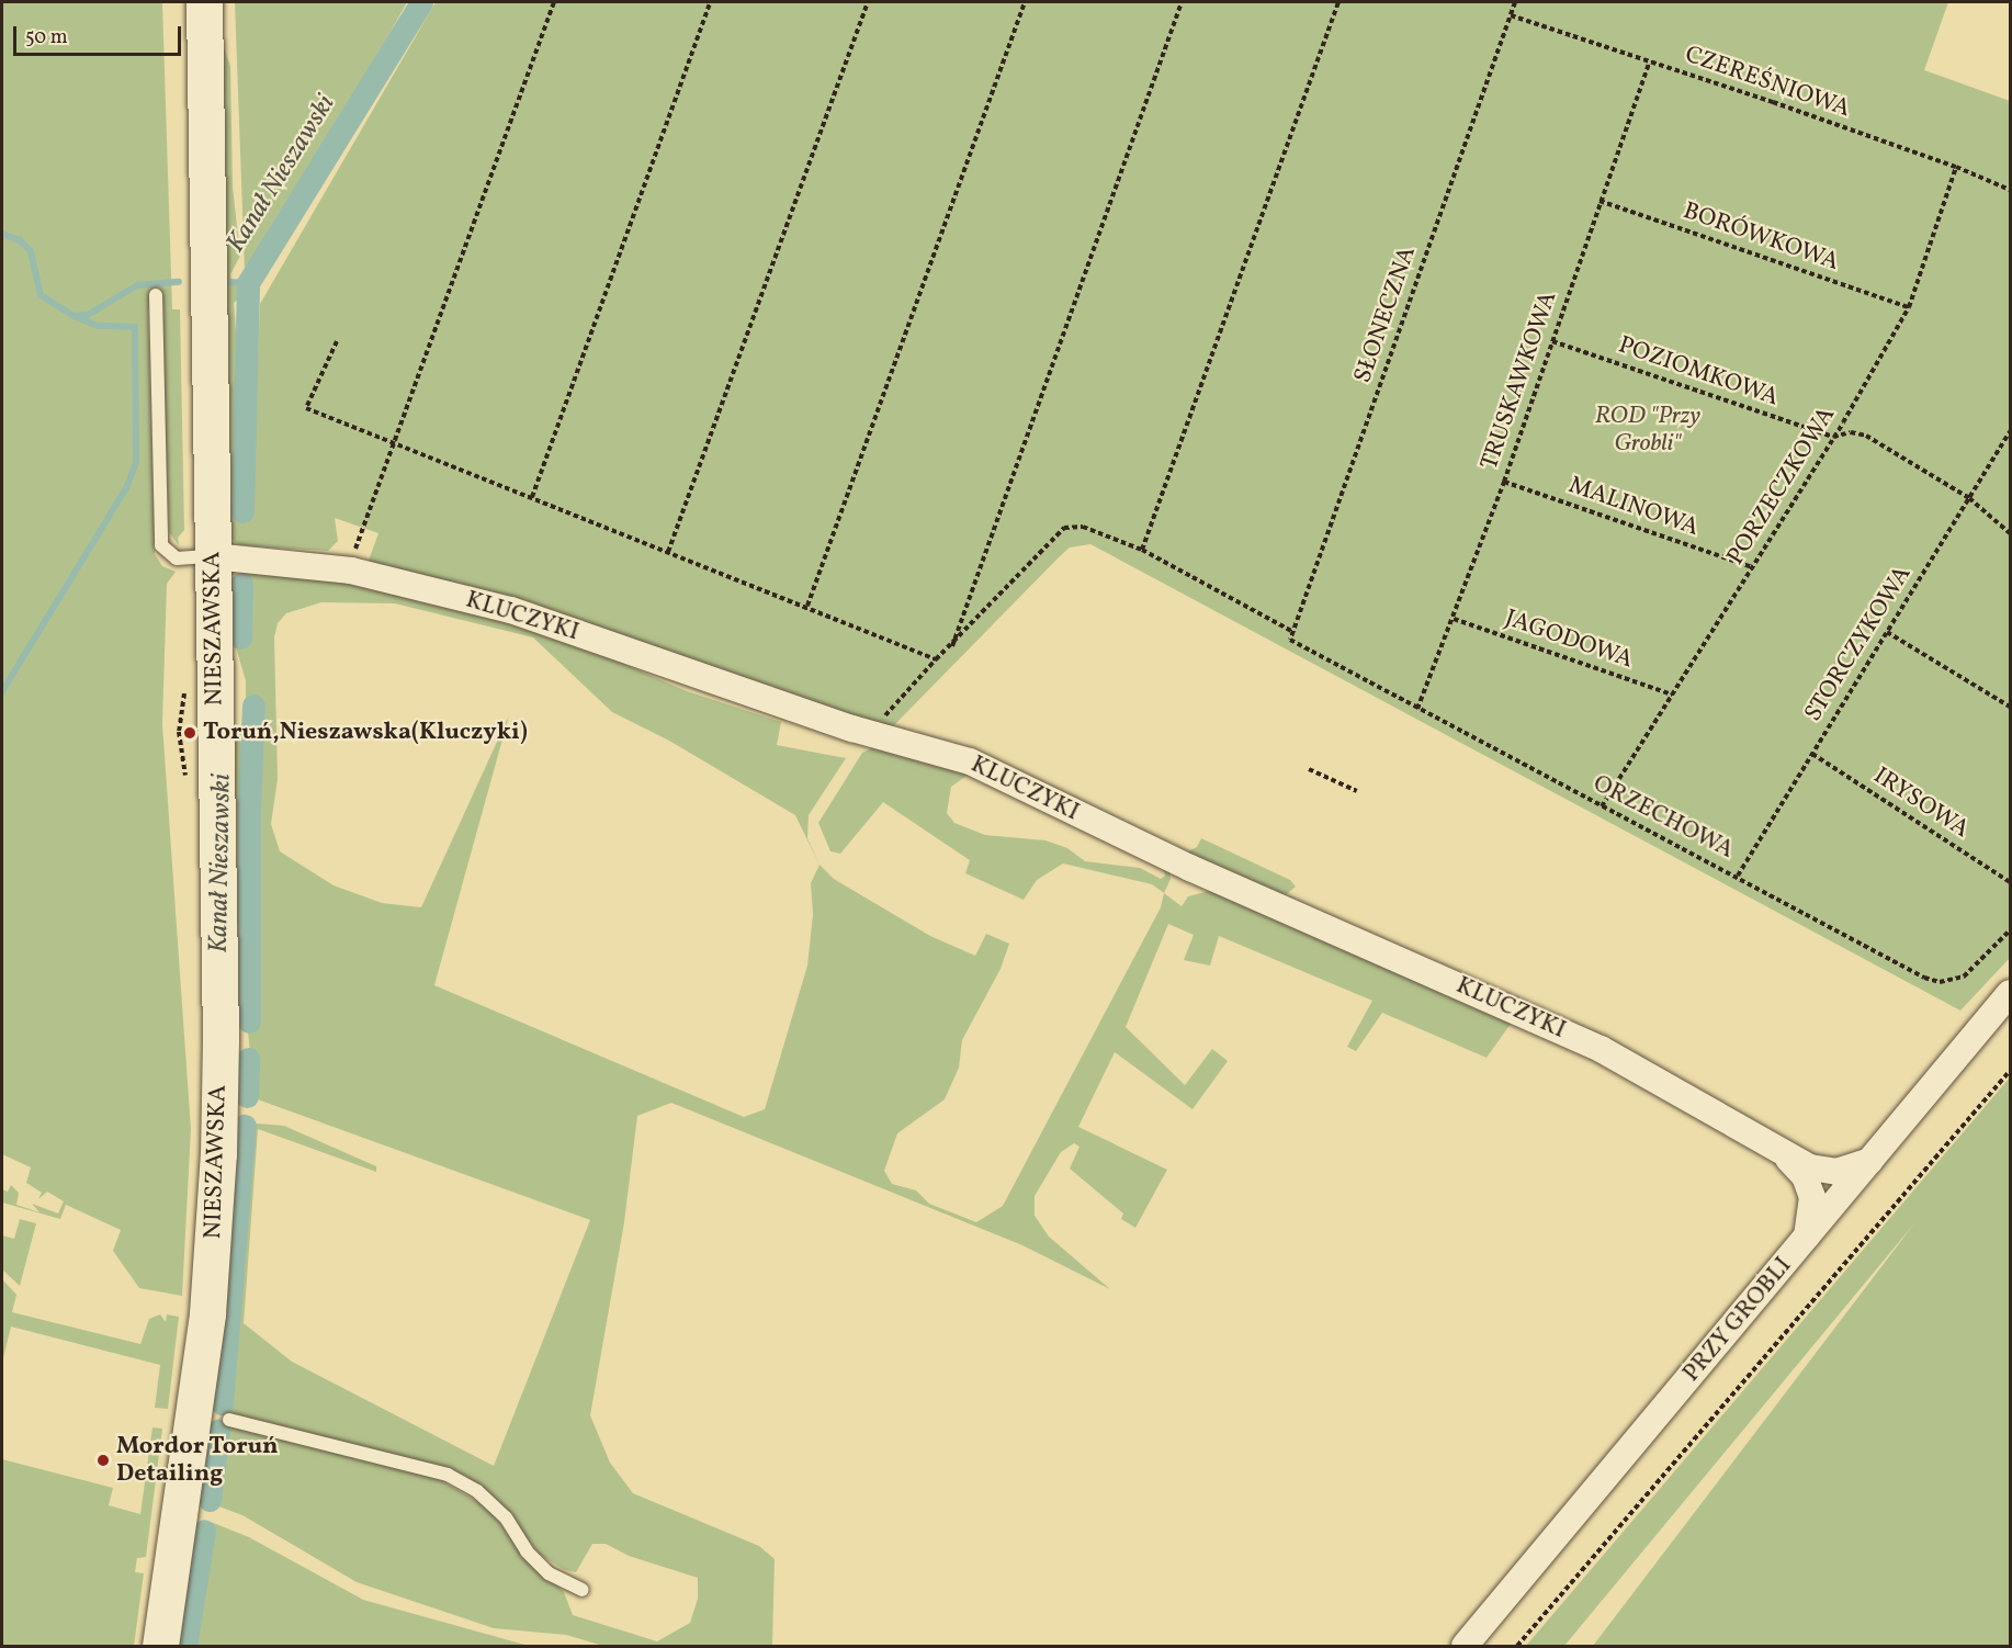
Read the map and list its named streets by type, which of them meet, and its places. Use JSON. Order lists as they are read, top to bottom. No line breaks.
{"streets":{"main road":["NIESZAWSKA"],"street":["KLUCZYKI","PRZY GROBLI"],"path":["CZEREŚNIOWA","BORÓWKOWA","SŁONECZNA","POZIOMKOWA","TRUSKAWKOWA","PORZECZKOWA","MALINOWA","JAGODOWA","STORCZYKOWA","IRYSOWA","ORZECHOWA"]},"crossings":[["CZEREŚNIOWA","SŁONECZNA"],["CZEREŚNIOWA","TRUSKAWKOWA"],["CZEREŚNIOWA","PORZECZKOWA"],["BORÓWKOWA","TRUSKAWKOWA"],["BORÓWKOWA","PORZECZKOWA"],["SŁONECZNA","ORZECHOWA"],["POZIOMKOWA","TRUSKAWKOWA"],["POZIOMKOWA","PORZECZKOWA"],["TRUSKAWKOWA","MALINOWA"],["TRUSKAWKOWA","JAGODOWA"],["TRUSKAWKOWA","ORZECHOWA"],["PORZECZKOWA","MALINOWA"],["PORZECZKOWA","JAGODOWA"],["PORZECZKOWA","ORZECHOWA"],["KLUCZYKI","NIESZAWSKA"],["KLUCZYKI","PRZY GROBLI"],["STORCZYKOWA","IRYSOWA"],["STORCZYKOWA","ORZECHOWA"]],"water":["Kanał Nieszawski"],"parks":["ROD \"Przy Grobli\""],"places":["Toruń,Nieszawska(Kluczyki)","Mordor Toruń Detailing"],"scale_bar":"50 m"}
